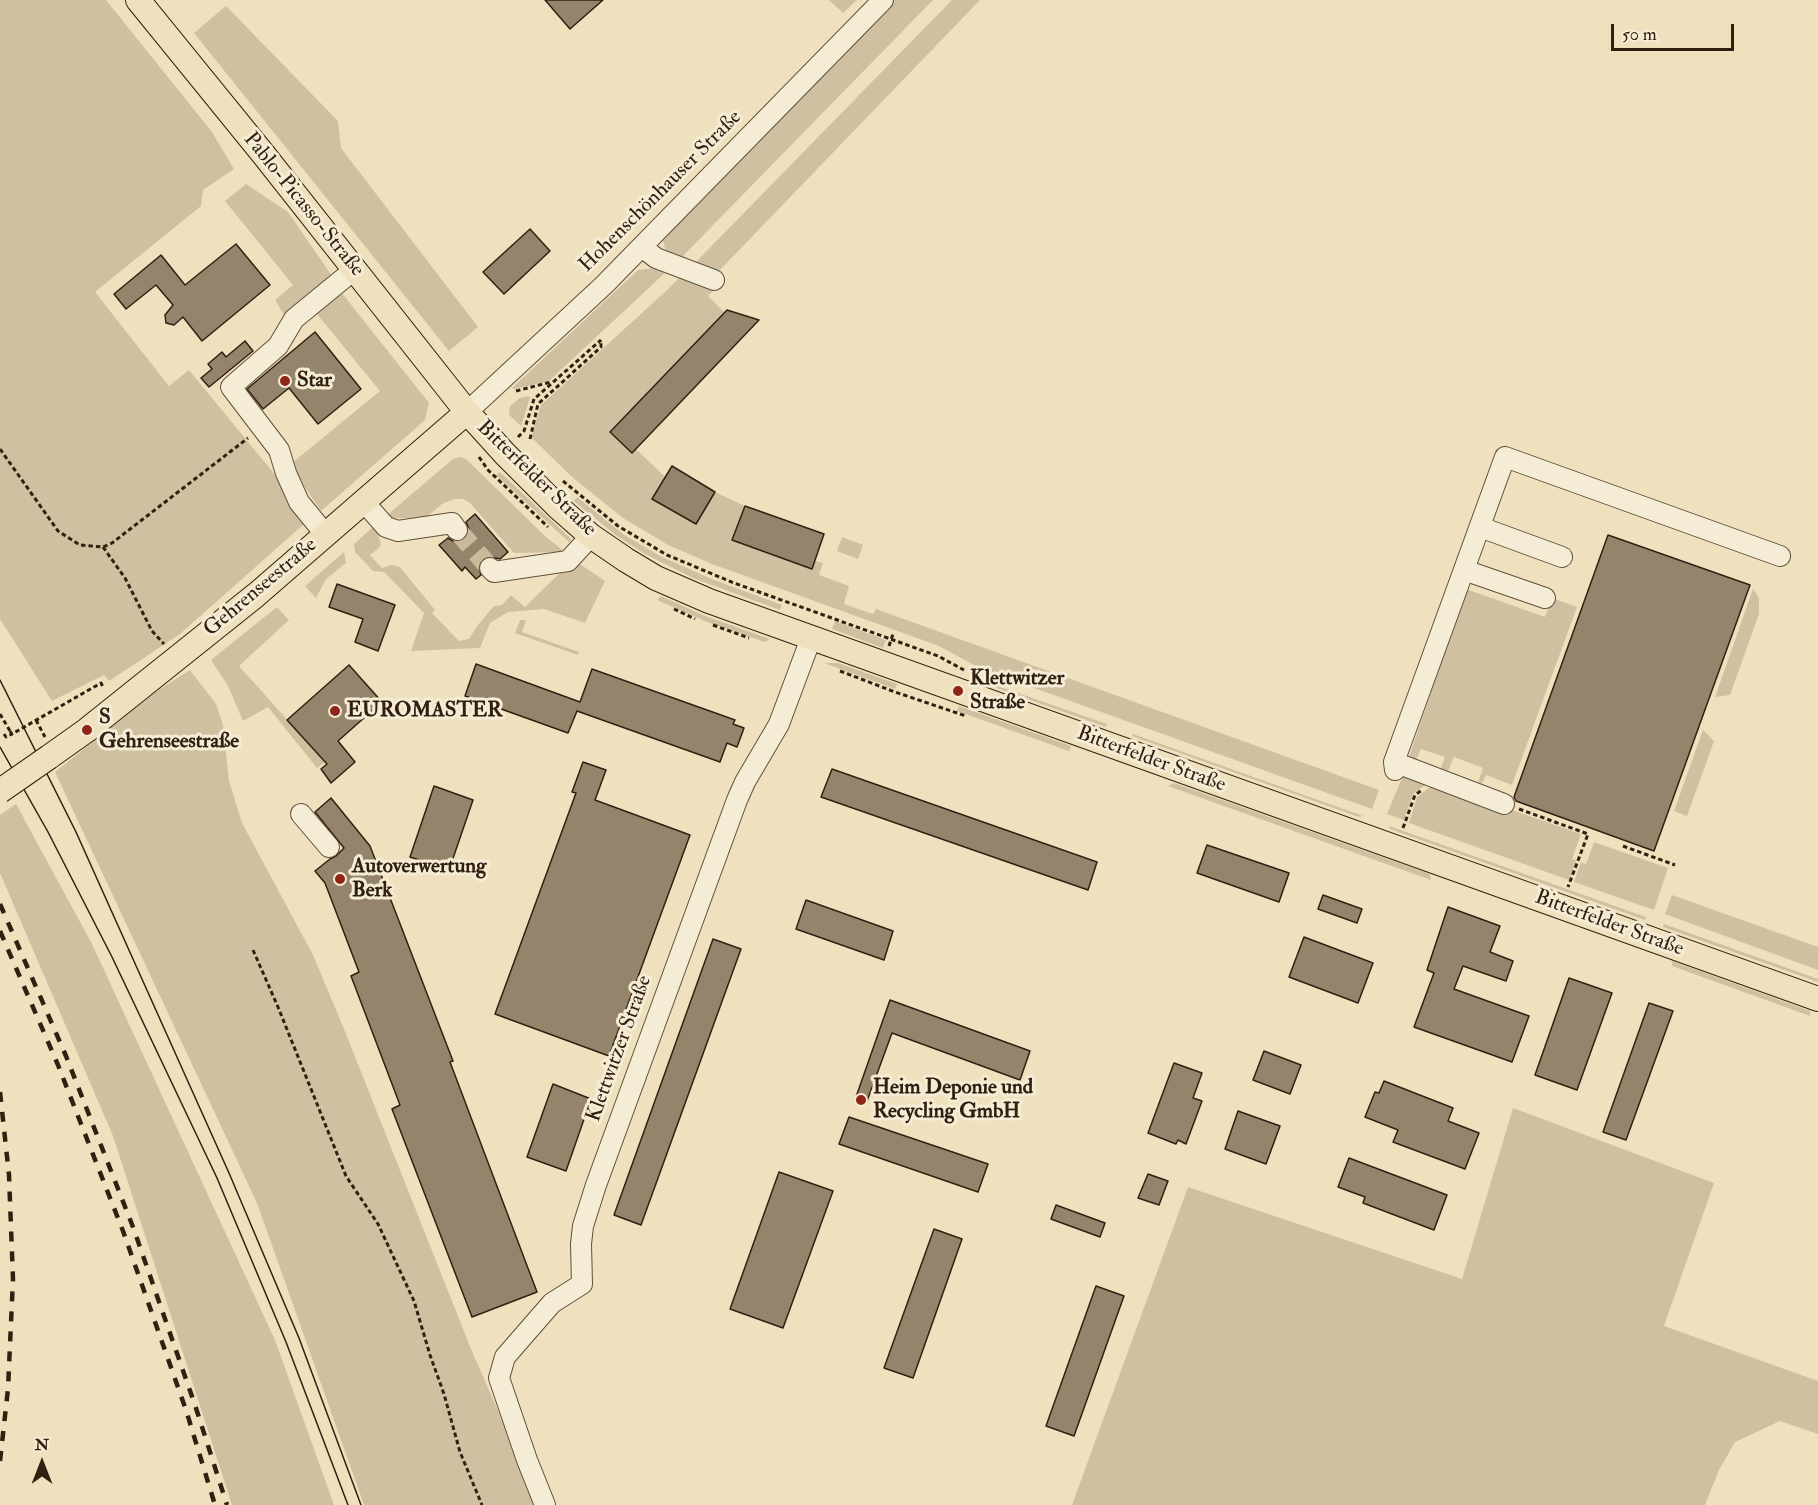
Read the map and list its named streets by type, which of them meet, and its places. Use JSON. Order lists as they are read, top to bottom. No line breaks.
{"streets":{"main road":["Pablo-Picasso-Straße","Bitterfelder Straße","Gehrenseestraße"],"street":["Hohenschönhauser Straße","Klettwitzer Straße"]},"crossings":[["Hohenschönhauser Straße","Pablo-Picasso-Straße"],["Hohenschönhauser Straße","Bitterfelder Straße"],["Hohenschönhauser Straße","Gehrenseestraße"],["Pablo-Picasso-Straße","Bitterfelder Straße"],["Pablo-Picasso-Straße","Gehrenseestraße"],["Bitterfelder Straße","Gehrenseestraße"],["Bitterfelder Straße","Klettwitzer Straße"]],"places":["Star","Klettwitzer Straße","EUROMASTER","S Gehrenseestraße","Autoverwertung Berk","Heim Deponie und Recycling GmbH"],"scale_bar":"50 m","north":"top"}
